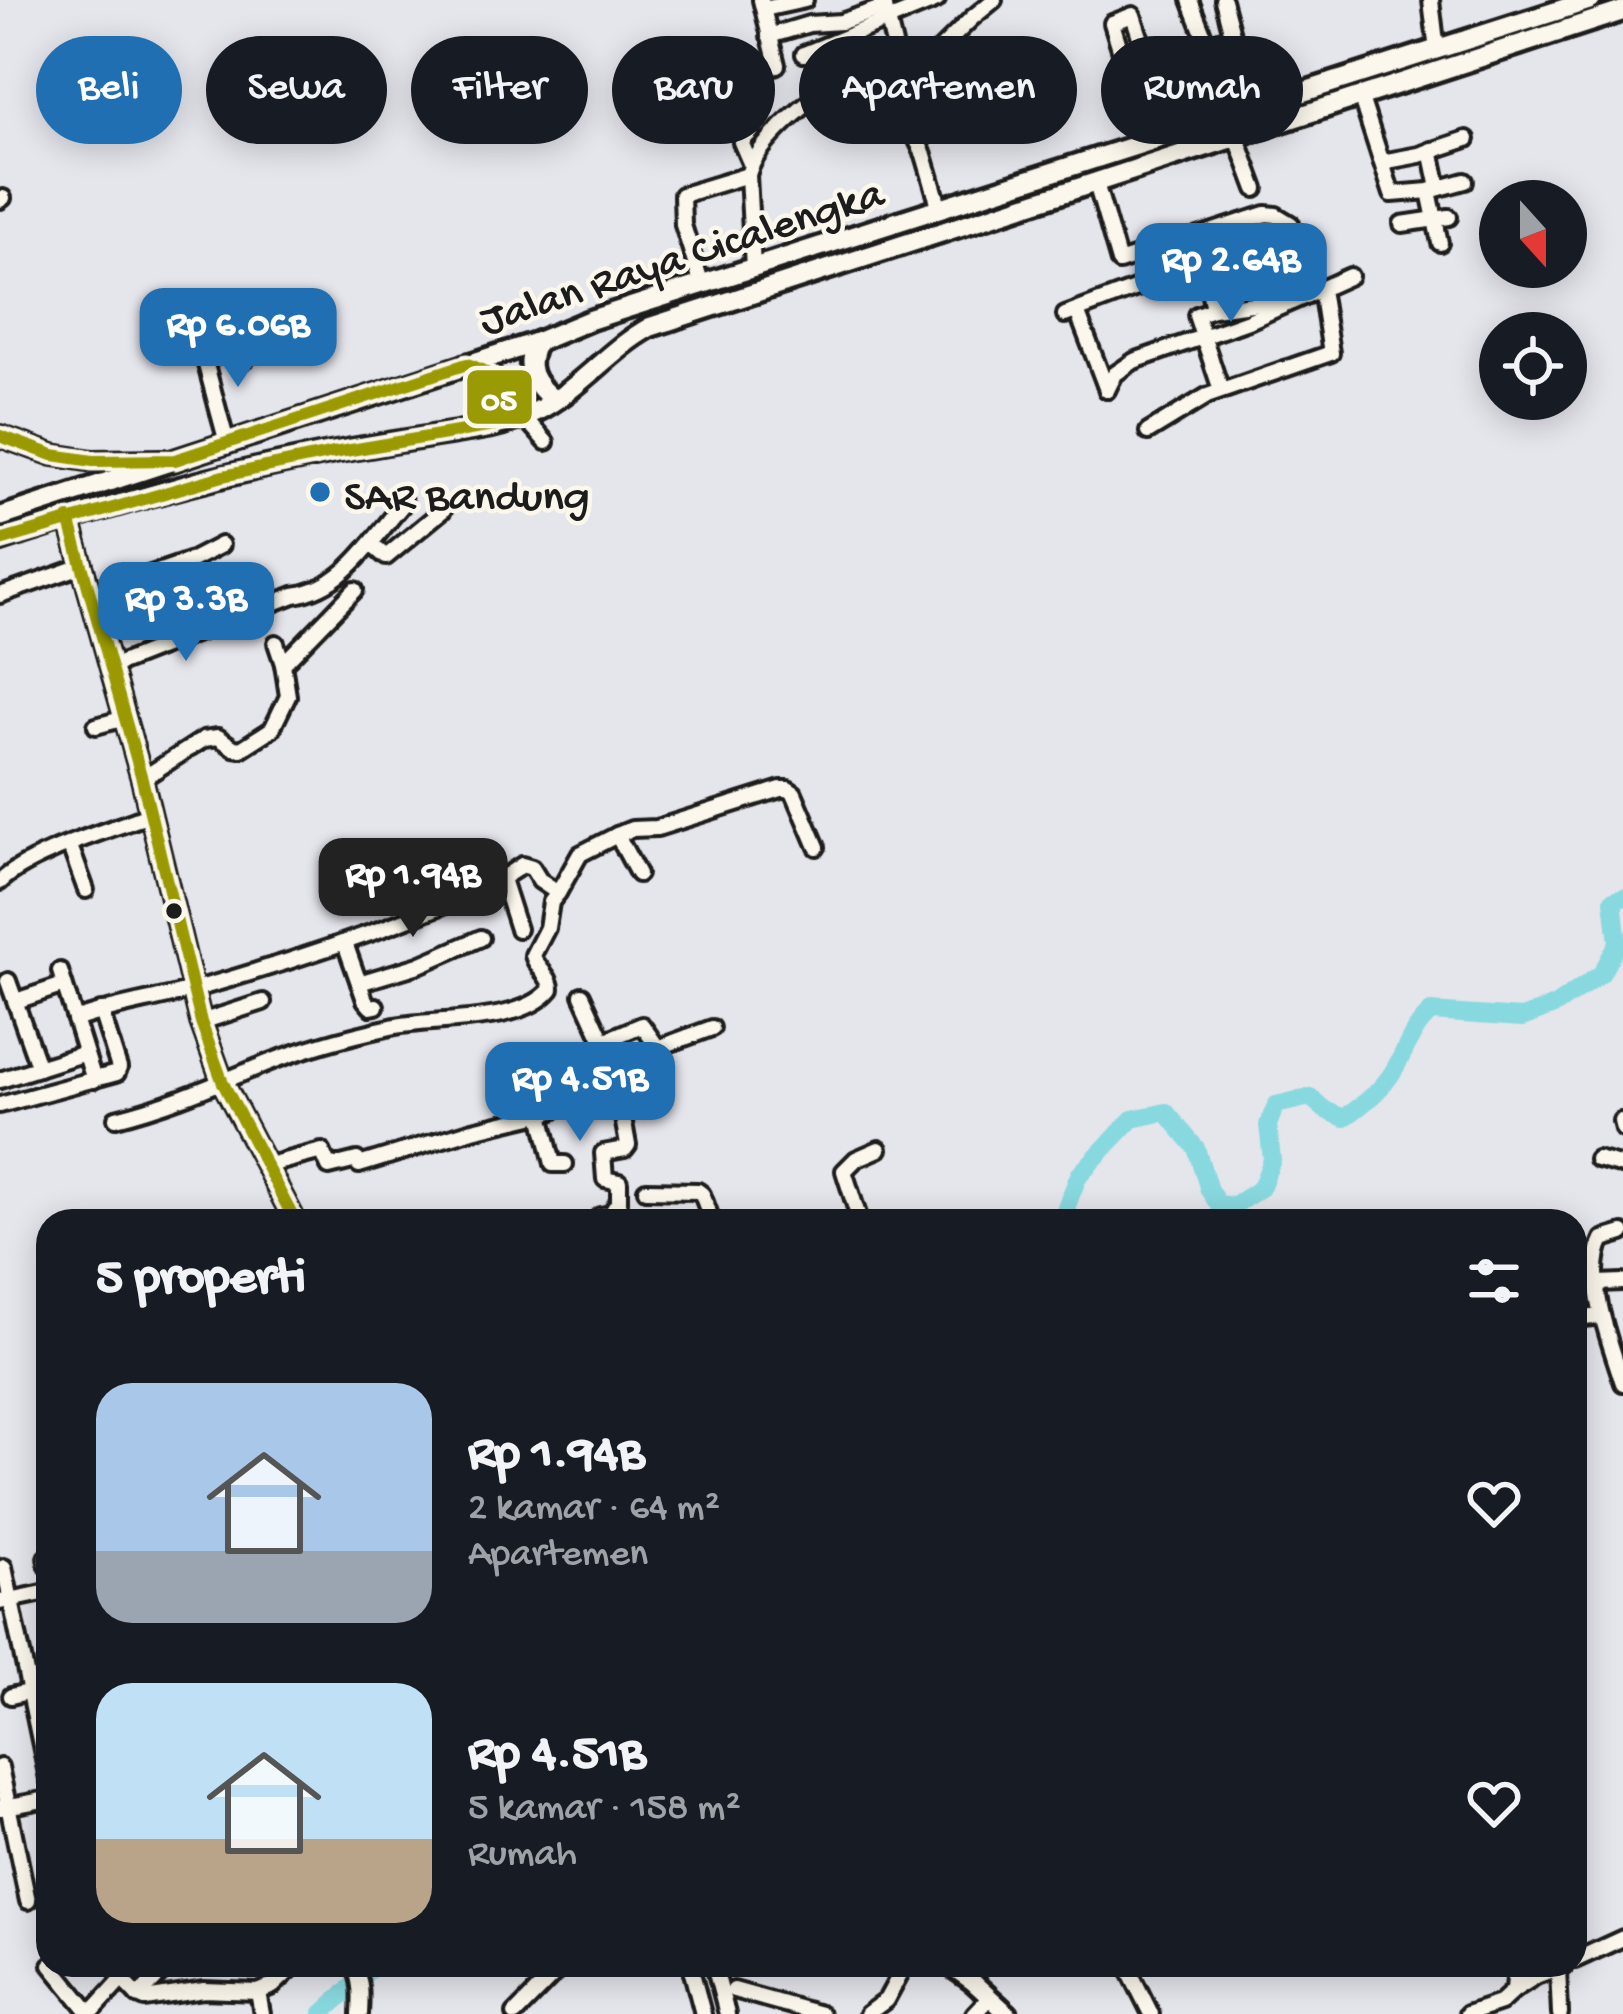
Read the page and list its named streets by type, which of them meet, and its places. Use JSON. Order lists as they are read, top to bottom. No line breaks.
{"streets":{"highway":["Jalan Raya Cicalengka"]},"places":["SAR Bandung"],"lines":["transit line 05"],"north":"bottom","page":{"chip":["Beli","Sewa","Filter","Baru","Apartemen","Rumah"],"price":["Rp 2.64B","Rp 6.06B","Rp 3.3B","Rp 1.94B","Rp 4.51B"],"heading":"5 properti","list":[{"name":"Rp 1.94B","note":"2 kamar · 64 m² · Apartemen"},{"name":"Rp 4.51B","note":"5 kamar · 158 m² · Rumah"}]}}
